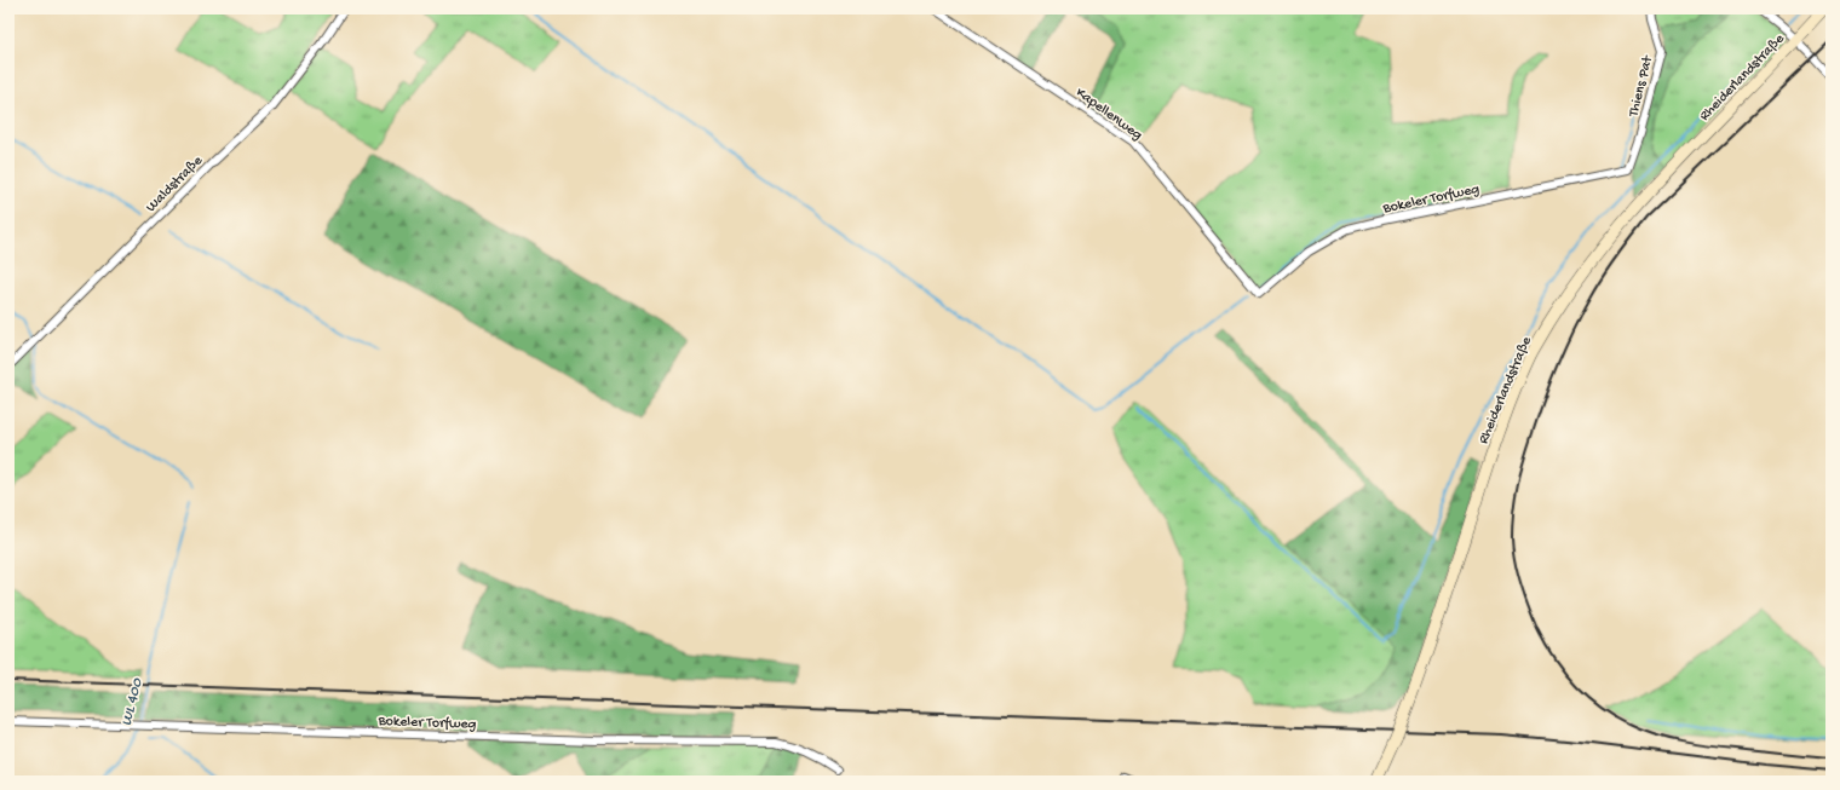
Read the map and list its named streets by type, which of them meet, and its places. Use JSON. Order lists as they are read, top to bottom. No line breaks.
{"streets":{"main road":["Rheiderlandstraße"],"street":["Thiens Pat","Kapellenweg","Waldstraße","Bokeler Torfweg"]},"crossings":[["Thiens Pat","Bokeler Torfweg"],["Kapellenweg","Bokeler Torfweg"]],"water":["WL 400"]}
